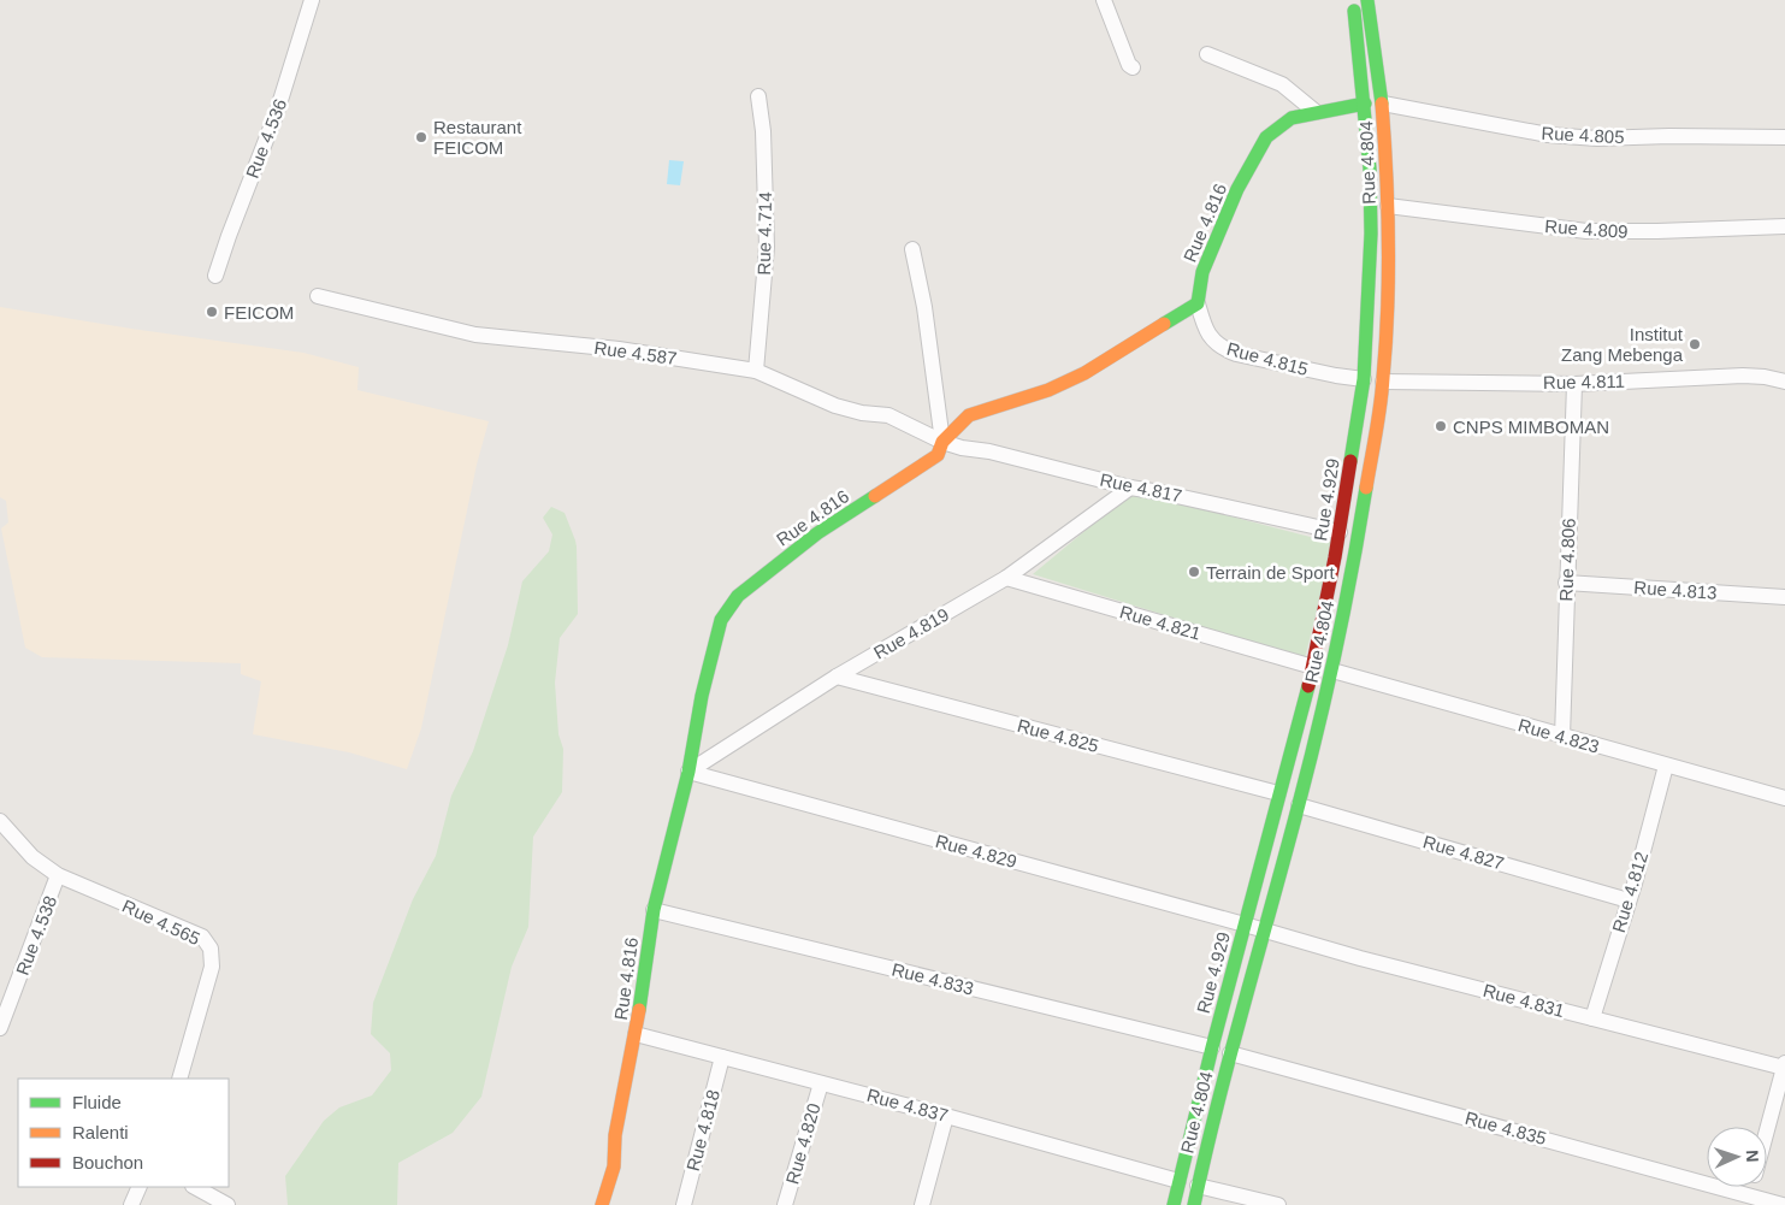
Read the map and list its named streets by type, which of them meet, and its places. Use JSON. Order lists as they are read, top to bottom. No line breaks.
{"streets":{"main road":["Rue 4.804","Rue 4.816","Rue 4.929"],"street":["Rue 4.805","Rue 4.536","Rue 4.809","Rue 4.714","Rue 4.587","Rue 4.815","Rue 4.811","Rue 4.817","Rue 4.806","Rue 4.813","Rue 4.821","Rue 4.819","Rue 4.825","Rue 4.823","Rue 4.829","Rue 4.827","Rue 4.812","Rue 4.565","Rue 4.538","Rue 4.833","Rue 4.831","Rue 4.837","Rue 4.835","Rue 4.818","Rue 4.820"]},"crossings":[["Rue 4.805","Rue 4.804"],["Rue 4.804","Rue 4.809"],["Rue 4.804","Rue 4.811"],["Rue 4.804","Rue 4.823"],["Rue 4.804","Rue 4.829"],["Rue 4.804","Rue 4.827"],["Rue 4.804","Rue 4.831"],["Rue 4.804","Rue 4.835"],["Rue 4.816","Rue 4.587"],["Rue 4.816","Rue 4.815"],["Rue 4.816","Rue 4.817"],["Rue 4.816","Rue 4.929"],["Rue 4.816","Rue 4.819"],["Rue 4.816","Rue 4.829"],["Rue 4.816","Rue 4.833"],["Rue 4.816","Rue 4.837"],["Rue 4.714","Rue 4.587"],["Rue 4.587","Rue 4.817"],["Rue 4.815","Rue 4.929"],["Rue 4.811","Rue 4.806"],["Rue 4.817","Rue 4.929"],["Rue 4.817","Rue 4.819"],["Rue 4.929","Rue 4.821"],["Rue 4.929","Rue 4.825"],["Rue 4.929","Rue 4.829"],["Rue 4.929","Rue 4.833"],["Rue 4.929","Rue 4.837"],["Rue 4.806","Rue 4.813"],["Rue 4.806","Rue 4.823"],["Rue 4.821","Rue 4.819"],["Rue 4.819","Rue 4.825"],["Rue 4.819","Rue 4.829"],["Rue 4.823","Rue 4.812"],["Rue 4.829","Rue 4.831"],["Rue 4.827","Rue 4.812"],["Rue 4.812","Rue 4.831"],["Rue 4.565","Rue 4.538"],["Rue 4.837","Rue 4.818"],["Rue 4.837","Rue 4.820"]],"places":["Restaurant FEICOM","FEICOM","Institut Zang Mebenga","CNPS MIMBOMAN","Terrain de Sport"],"legend":["Fluide","Ralenti","Bouchon"],"north":"right"}
